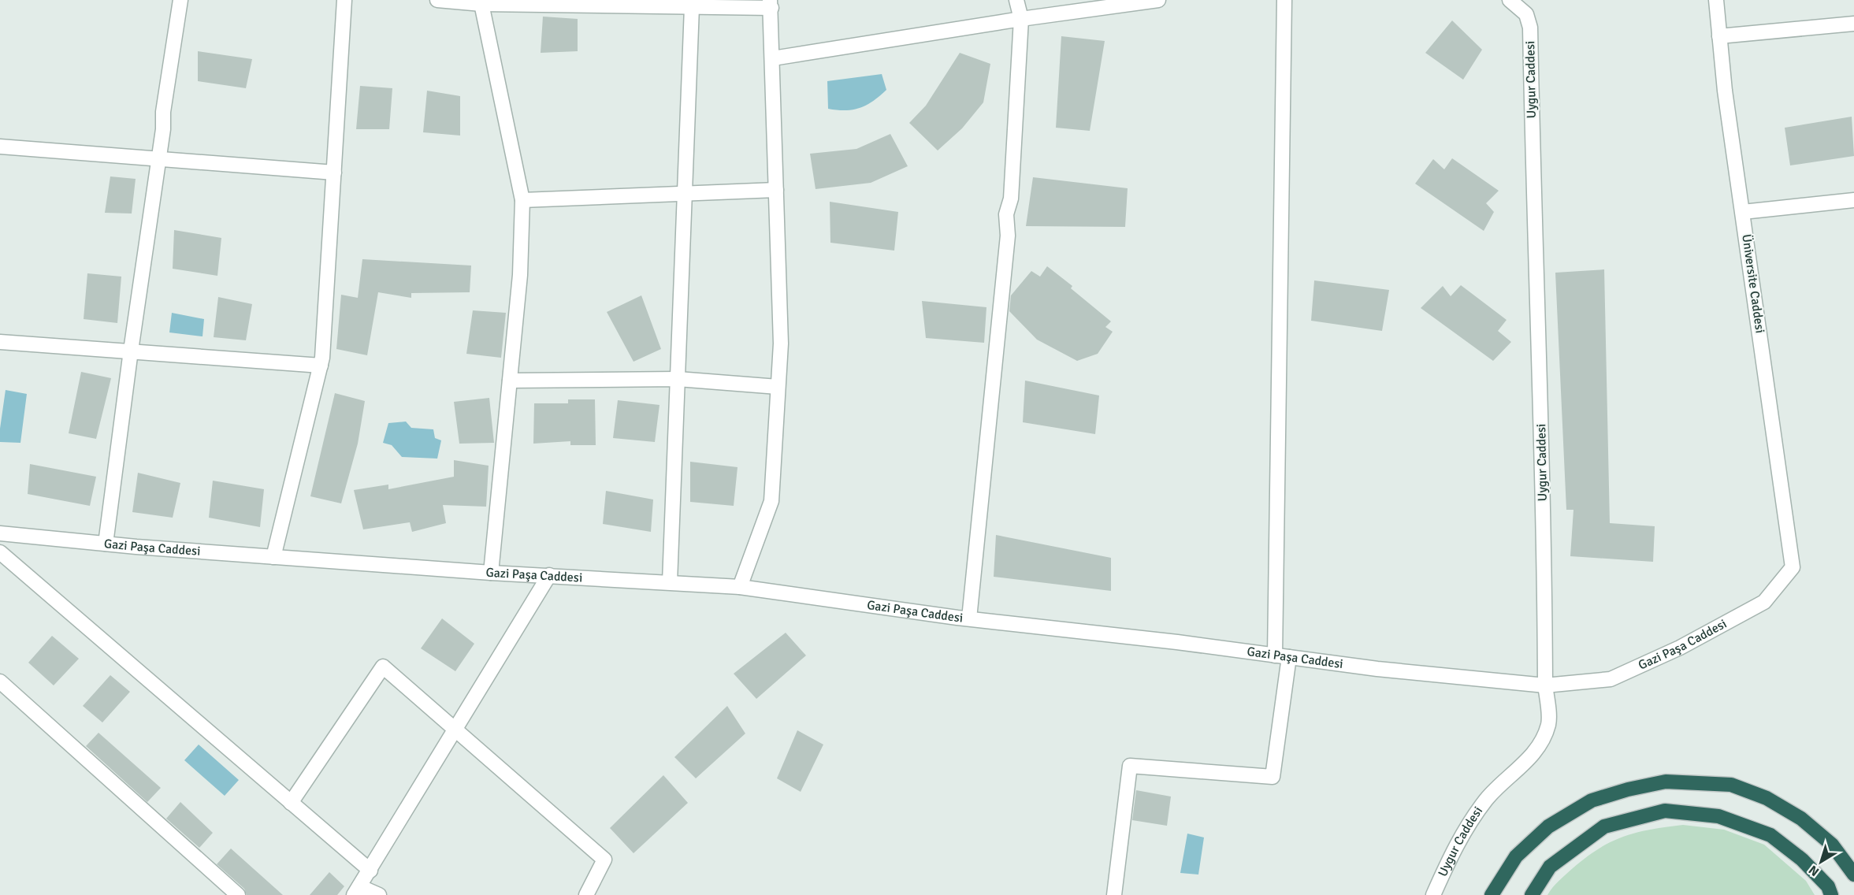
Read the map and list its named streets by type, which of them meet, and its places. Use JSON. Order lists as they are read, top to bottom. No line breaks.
{"streets":{"street":["Uygur Caddesi","Üniversite Caddesi","Gazi Paşa Caddesi"]},"crossings":[["Uygur Caddesi","Gazi Paşa Caddesi"],["Üniversite Caddesi","Gazi Paşa Caddesi"]],"north":"bottom left"}
